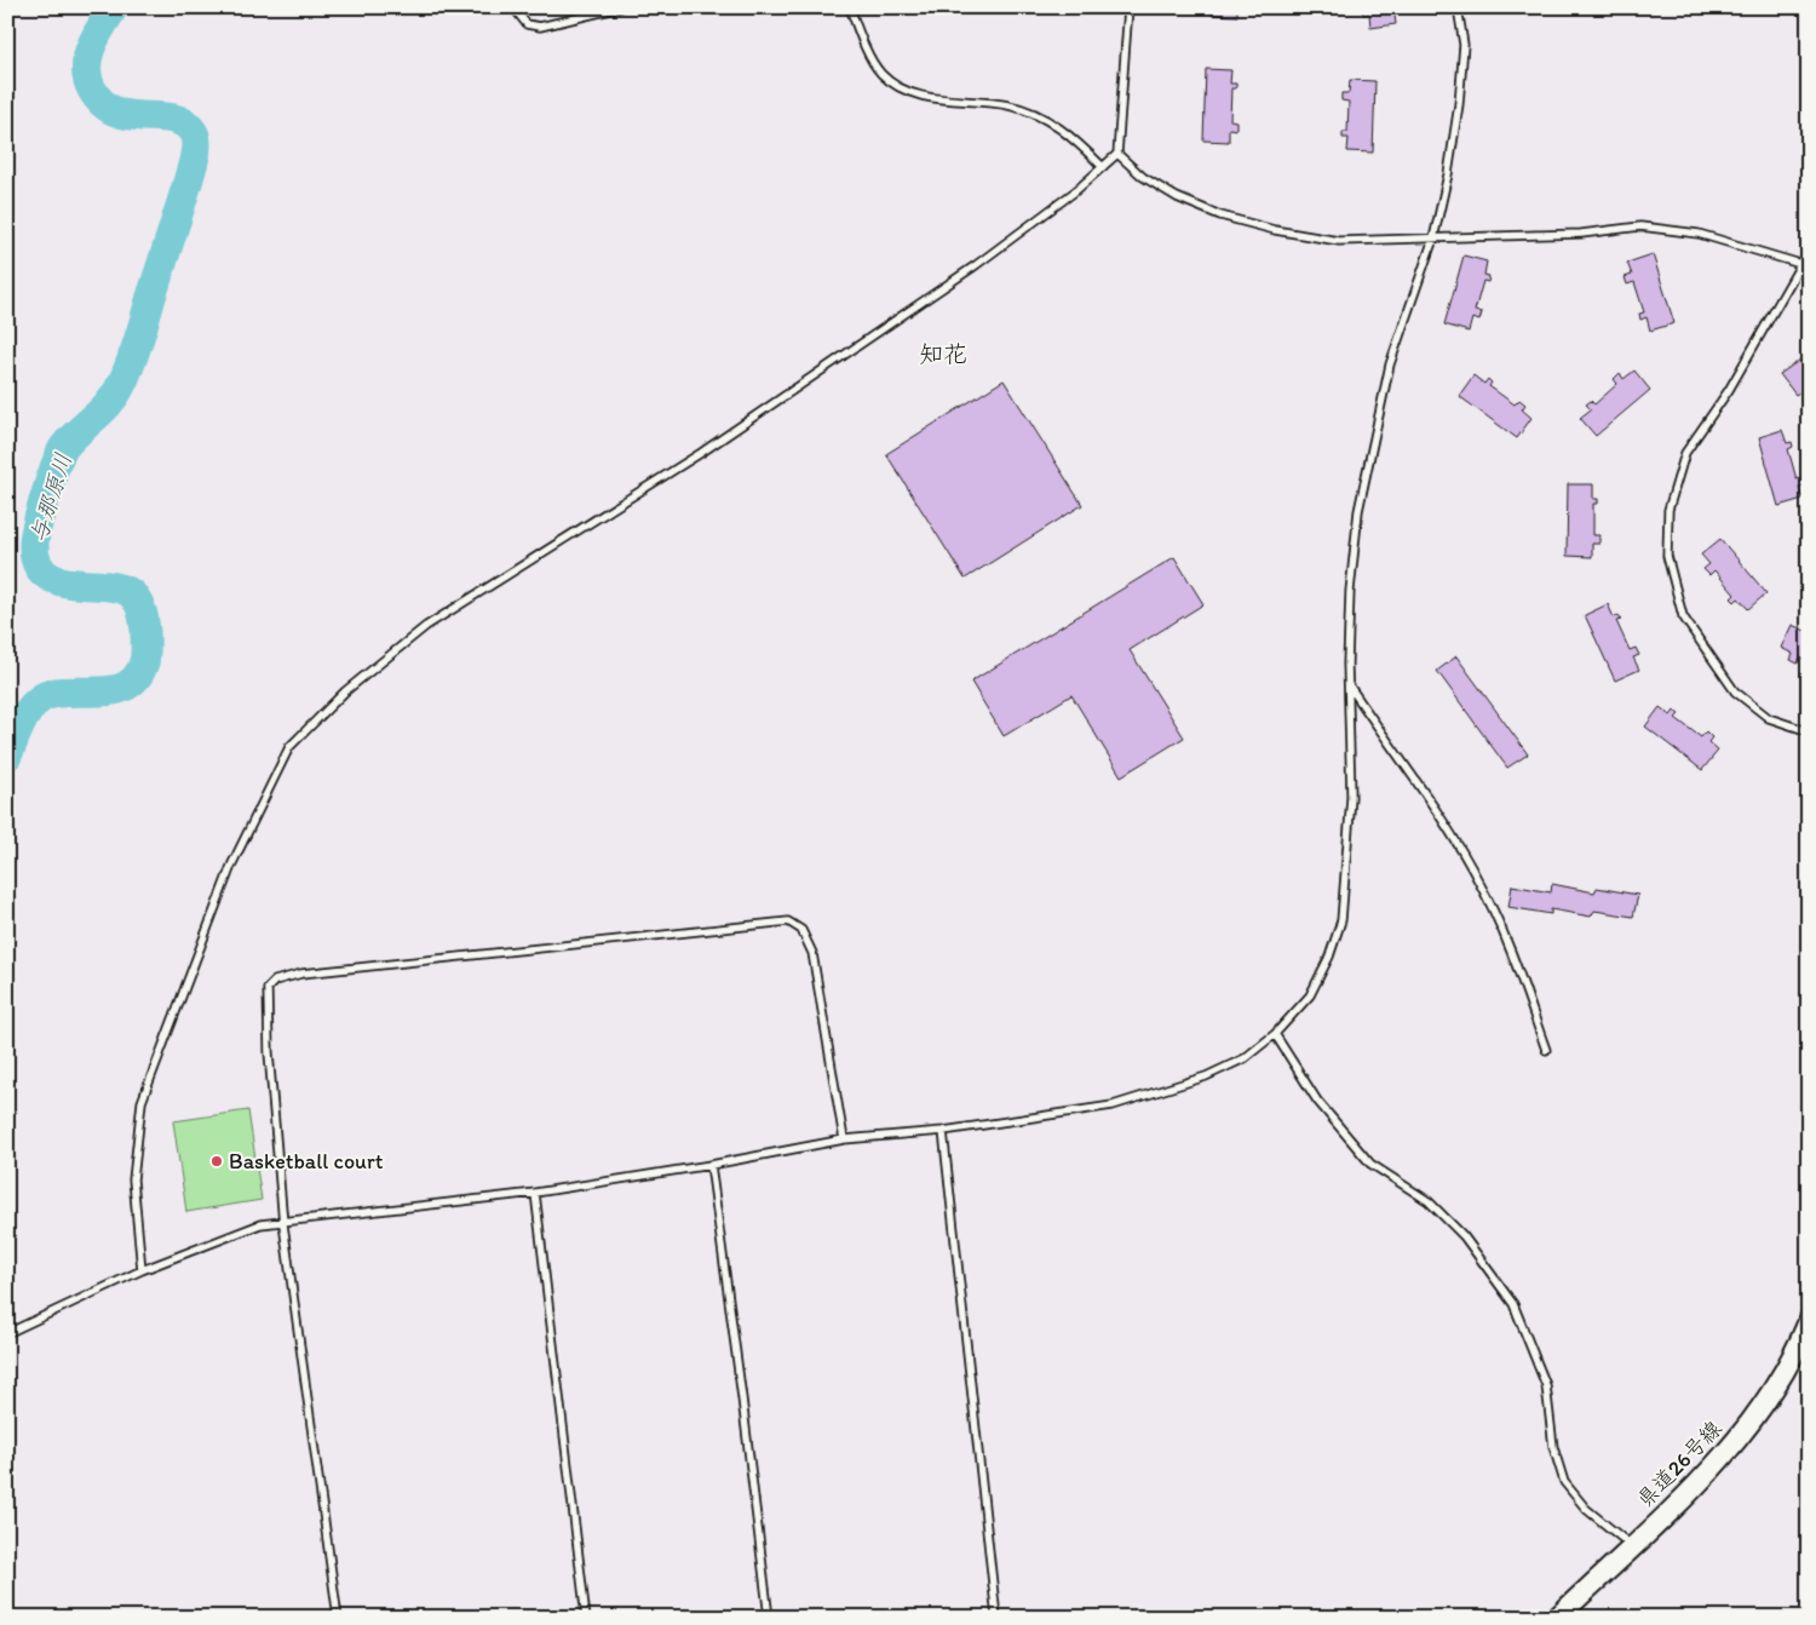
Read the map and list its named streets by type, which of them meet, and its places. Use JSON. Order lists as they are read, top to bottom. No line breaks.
{"streets":{"main road":["県道26号線"]},"districts":["知花"],"water":["与那原川"],"places":["Basketball court"]}
